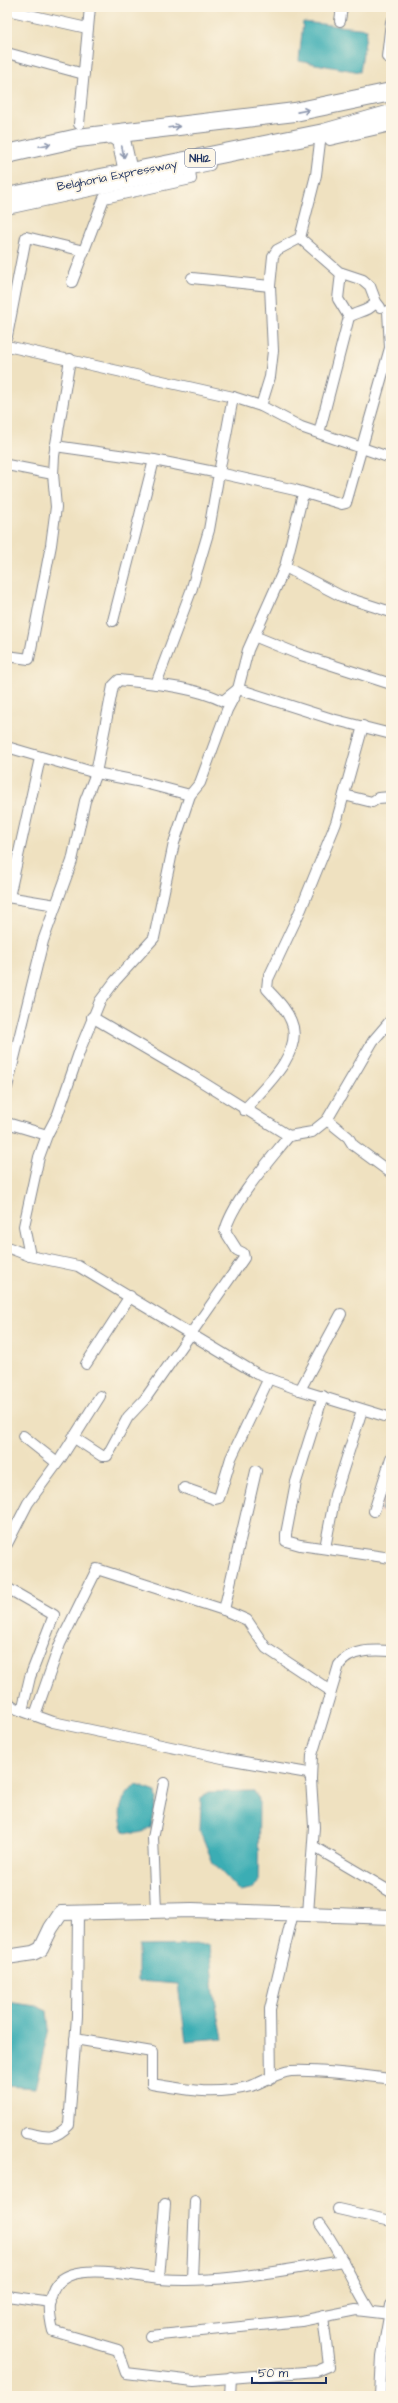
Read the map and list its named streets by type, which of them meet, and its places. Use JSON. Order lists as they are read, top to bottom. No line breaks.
{"streets":{"highway":["NH12","Belghoria Expressway"]},"scale_bar":"50 m"}
